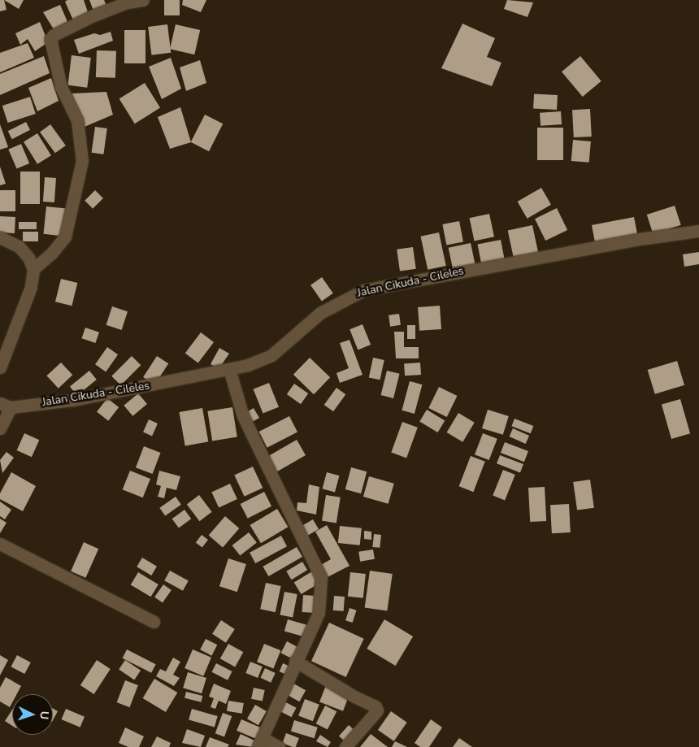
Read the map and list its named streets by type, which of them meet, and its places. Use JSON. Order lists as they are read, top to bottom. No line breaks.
{"streets":{"street":["Jalan Cikuda - Cileles"]},"north":"right"}
